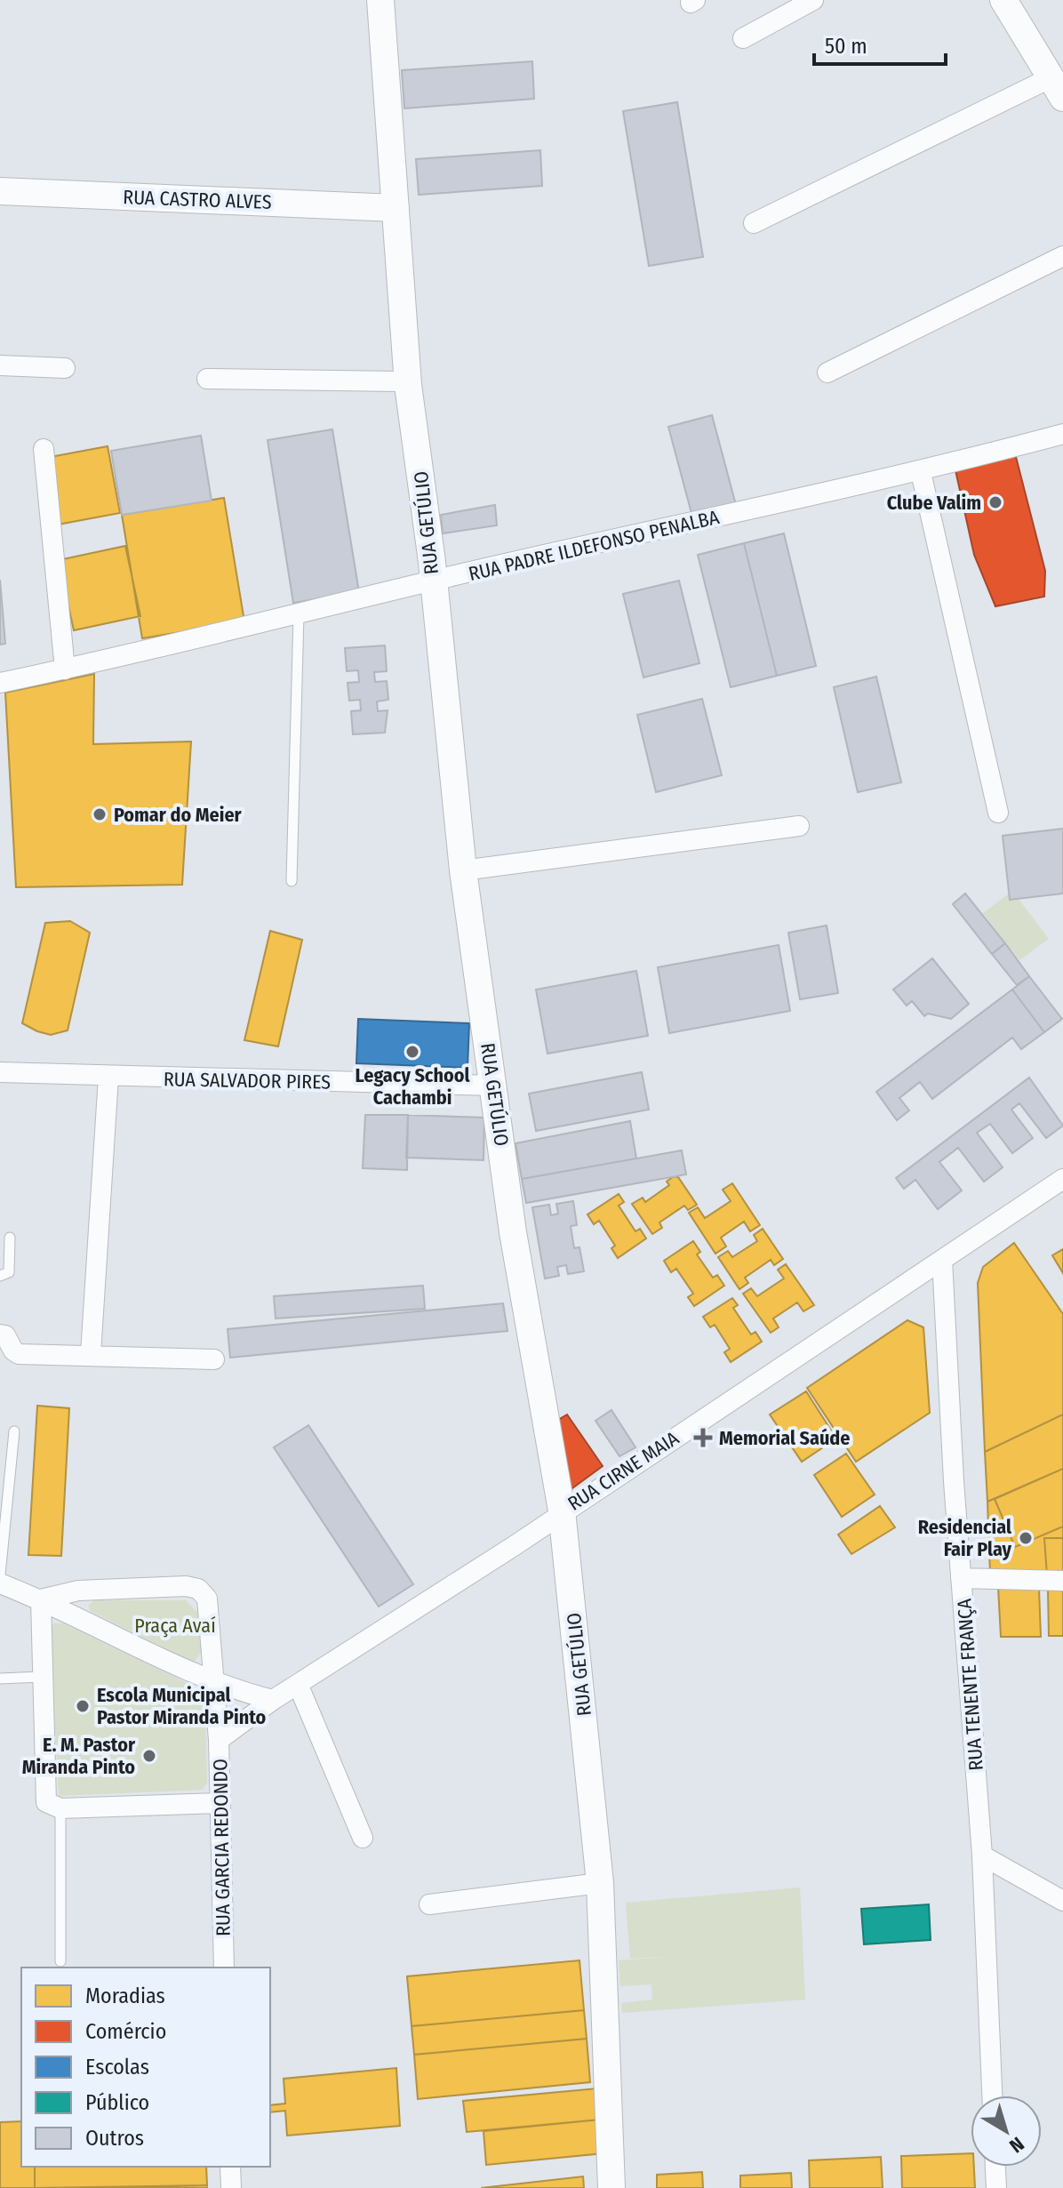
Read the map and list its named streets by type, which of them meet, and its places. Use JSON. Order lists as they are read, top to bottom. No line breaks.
{"streets":{"street":["RUA CASTRO ALVES","RUA GETÚLIO","RUA PADRE ILDEFONSO PENALBA","RUA SALVADOR PIRES","RUA CIRNE MAIA","RUA TENENTE FRANÇA","RUA GARCIA REDONDO"]},"crossings":[["RUA CASTRO ALVES","RUA GETÚLIO"],["RUA GETÚLIO","RUA PADRE ILDEFONSO PENALBA"],["RUA GETÚLIO","RUA SALVADOR PIRES"],["RUA GETÚLIO","RUA CIRNE MAIA"],["RUA CIRNE MAIA","RUA TENENTE FRANÇA"],["RUA CIRNE MAIA","RUA GARCIA REDONDO"]],"parks":["Praça Avaí"],"places":{"other":["Clube Valim","Pomar do Meier","Legacy School Cachambi","Residencial Fair Play","Escola Municipal Pastor Miranda Pinto","E. M. Pastor Miranda Pinto"],"health":["Memorial Saúde"]},"legend":["Moradias","Comércio","Escolas","Público","Outros"],"scale_bar":"50 m","north":"bottom right"}
